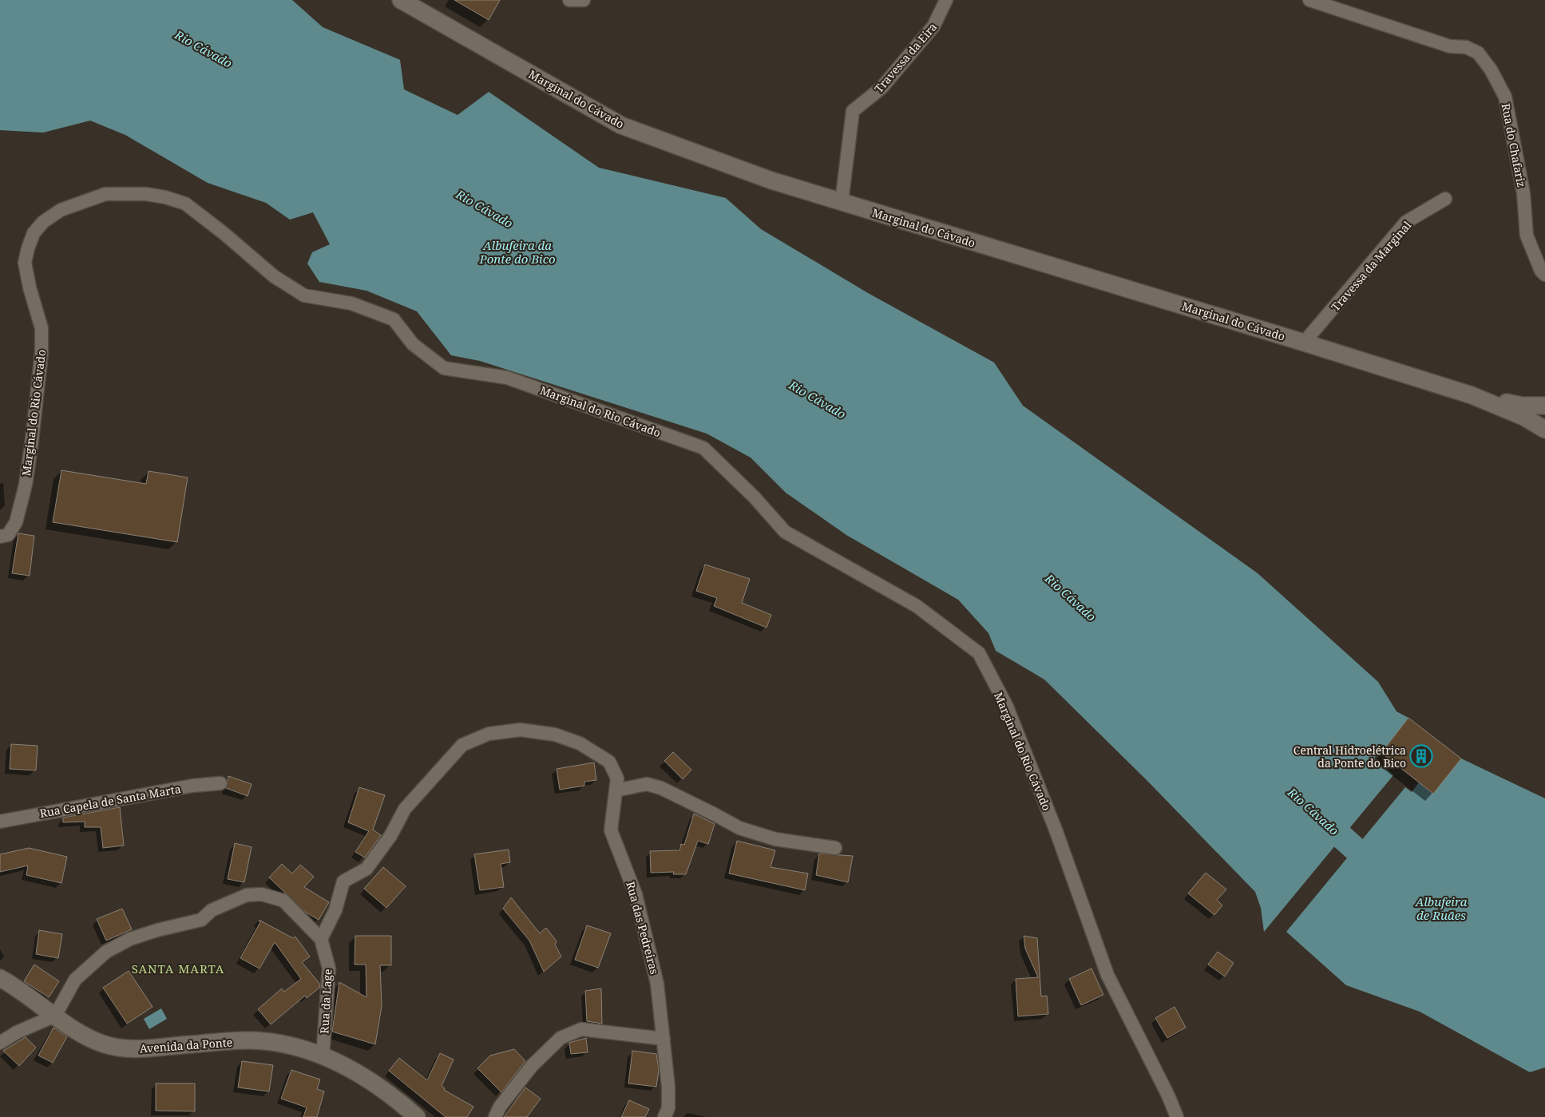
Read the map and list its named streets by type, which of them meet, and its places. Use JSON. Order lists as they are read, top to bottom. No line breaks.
{"streets":{"street":["Travessa da Eira","Marginal do Cávado","Rua do Chafariz","Travessa da Marginal","Marginal do Rio Cávado","Rua Capela de Santa Marta","Rua das Pedreiras","Rua da Lage","Avenida da Ponte"]},"crossings":[["Travessa da Eira","Marginal do Cávado"],["Marginal do Cávado","Travessa da Marginal"],["Rua das Pedreiras","Rua da Lage"],["Rua da Lage","Avenida da Ponte"]],"districts":["SANTA MARTA"],"water":["Rio Cávado","Albufeira da Ponte do Bico","Albufeira de Ruães"],"places":{"building":["Central Hidroelétrica da Ponte do Bico"]}}
